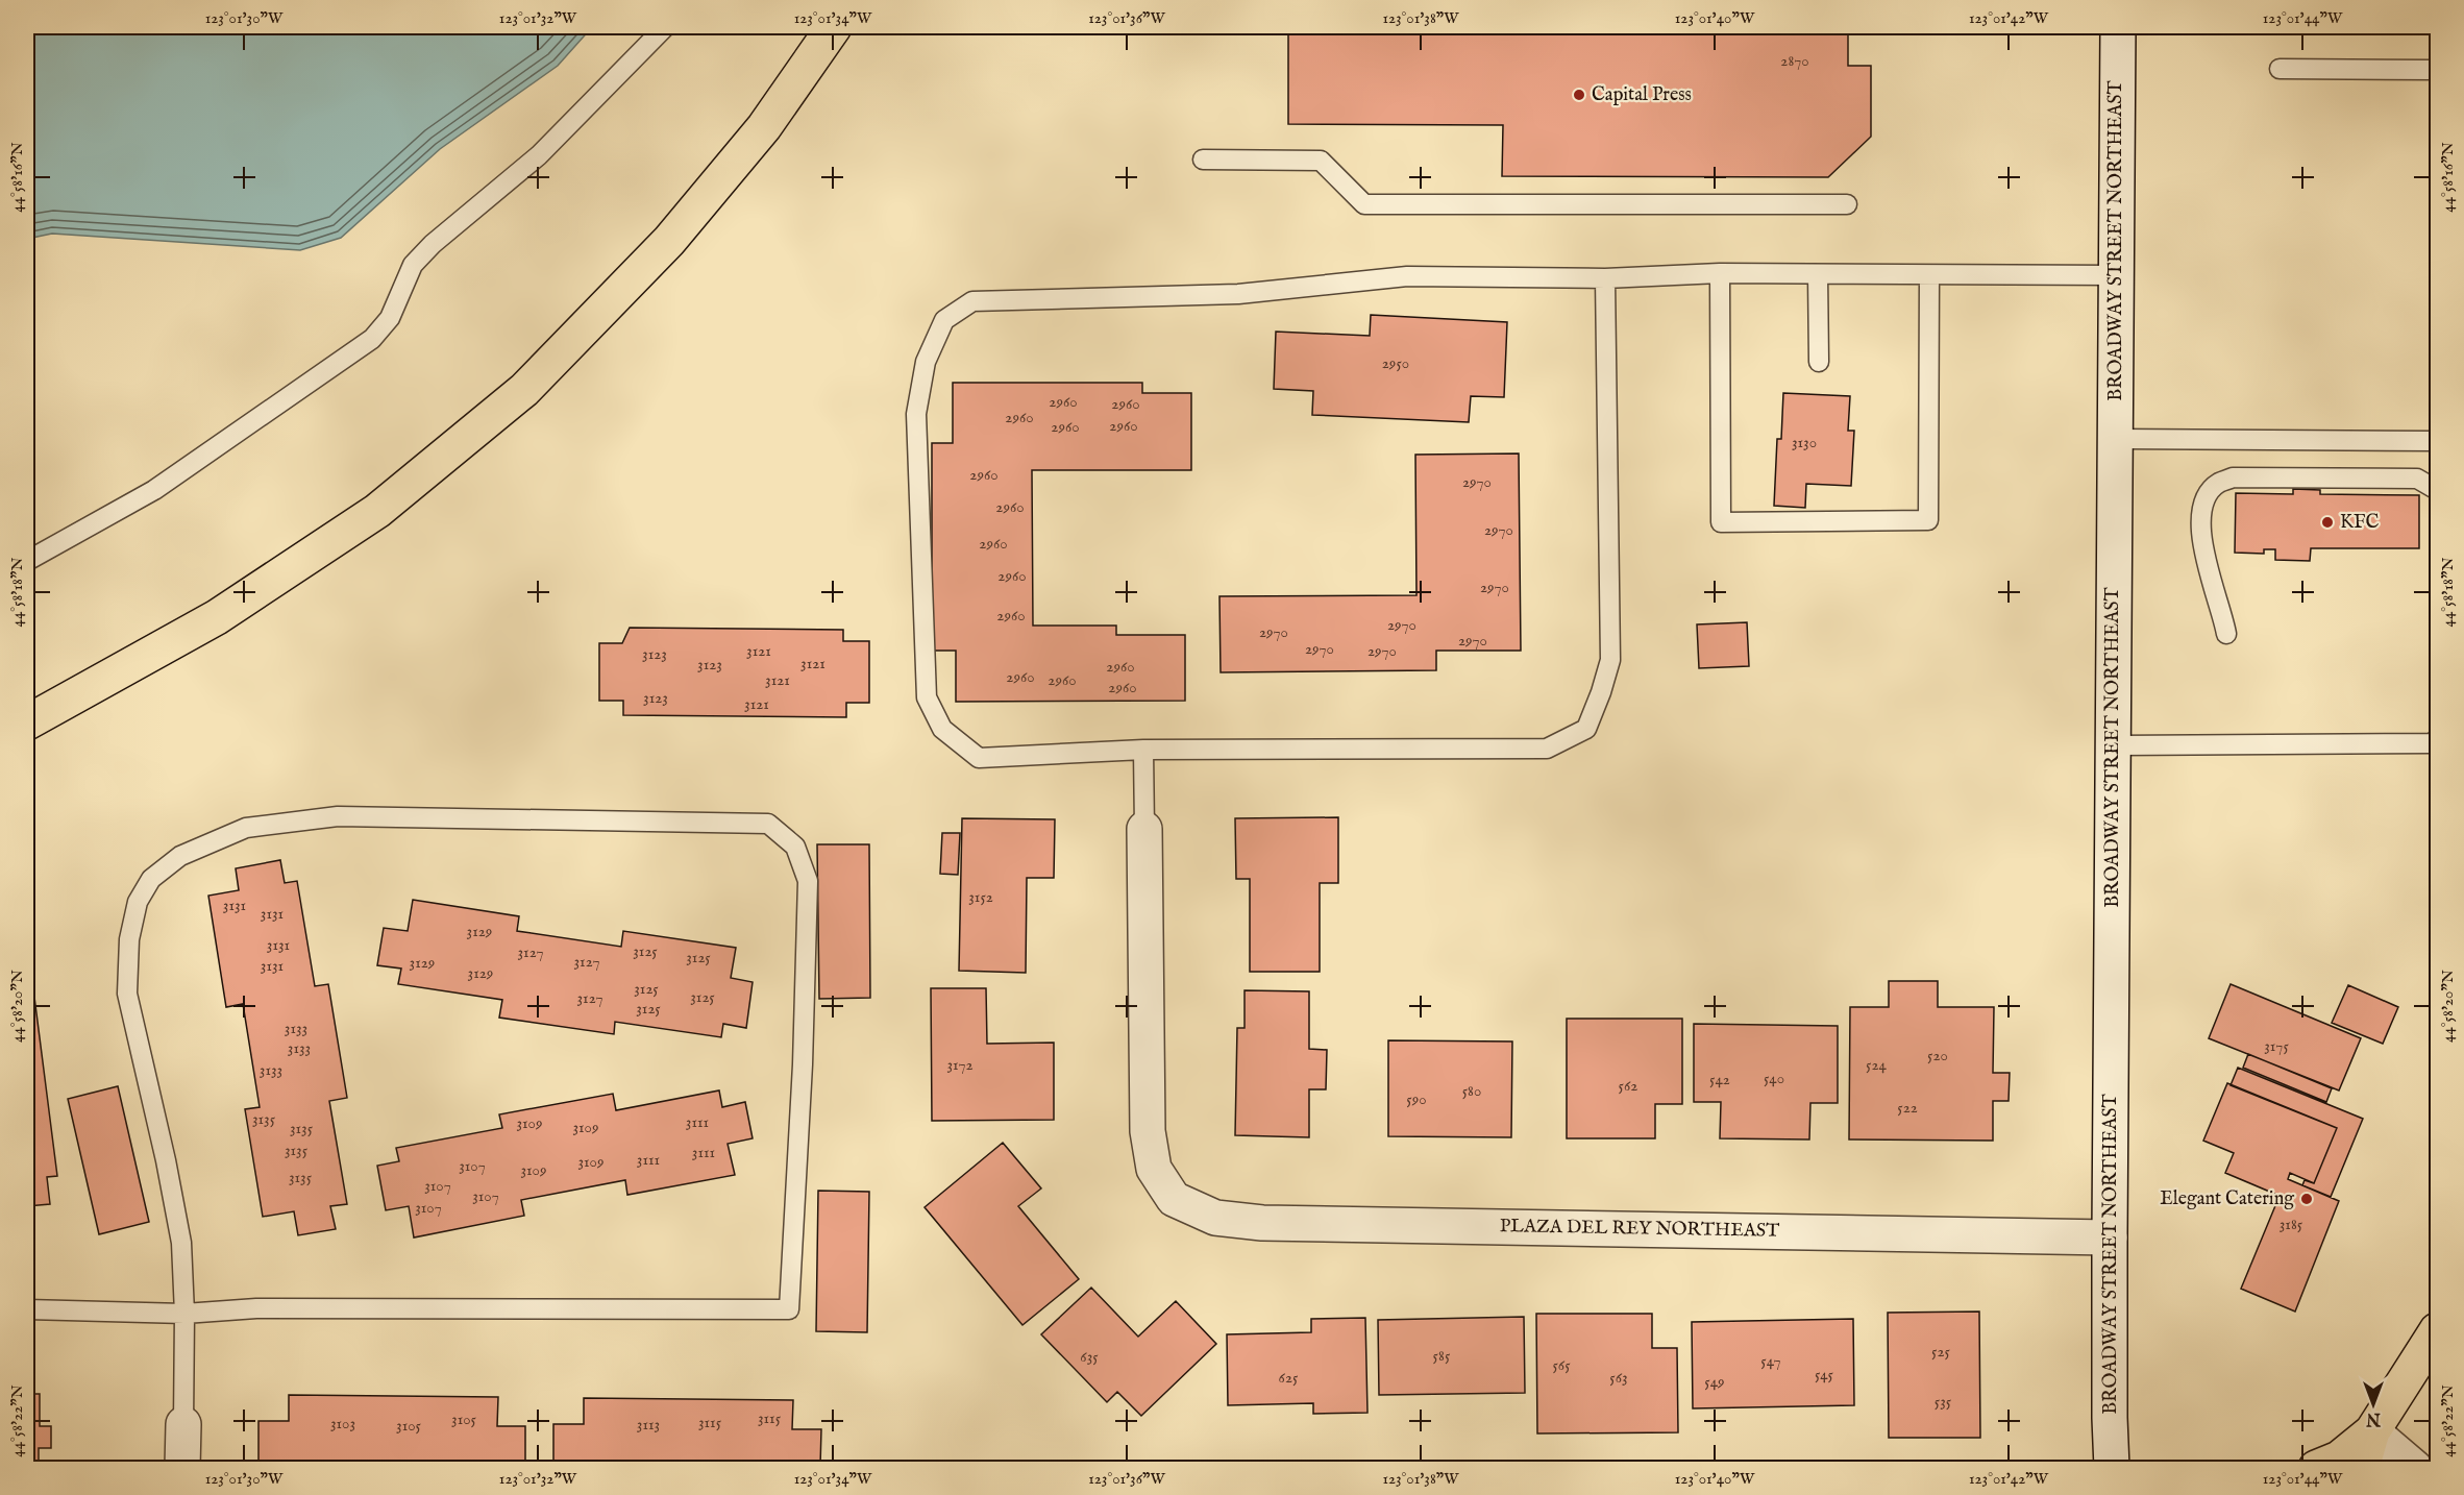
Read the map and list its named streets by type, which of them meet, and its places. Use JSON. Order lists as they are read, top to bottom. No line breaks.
{"streets":{"main road":["BROADWAY STREET NORTHEAST","PLAZA DEL REY NORTHEAST"]},"crossings":[["BROADWAY STREET NORTHEAST","PLAZA DEL REY NORTHEAST"]],"places":["Capital Press","KFC","Elegant Catering"],"house_numbers":["2870","2950","2960","2960","2960","2960","2960","3130","2960","2970","2960","2970","2960","2960","2970","2960","2970","2970","2970","2970","3121","2970","3123","3121","3123","2960","2960","3121","2960","2960","3123","3121","3152","3131","3131","3129","3131","3125","3127","3125","3127","3129","3131","3129","3125","3125","3127","3125","3133","3175","3133","520","3172","524","3133","540","542","562","580","590","522","3135","3111","3109","3109","3135","3135","3111","3111","3109","3107","3109","3135","3107","3107","3107","3185","525","585","635","547","565","545","625","563","549","535","3115","3105","3115","3103","3113","3105"],"north":"bottom","coordinates":["123°01'30\"W","123°01'32\"W","123°01'34\"W","123°01'36\"W","123°01'38\"W","123°01'40\"W","123°01'42\"W","123°01'44\"W","44°58'16\"N","44°58'18\"N","44°58'20\"N","44°58'22\"N"]}
